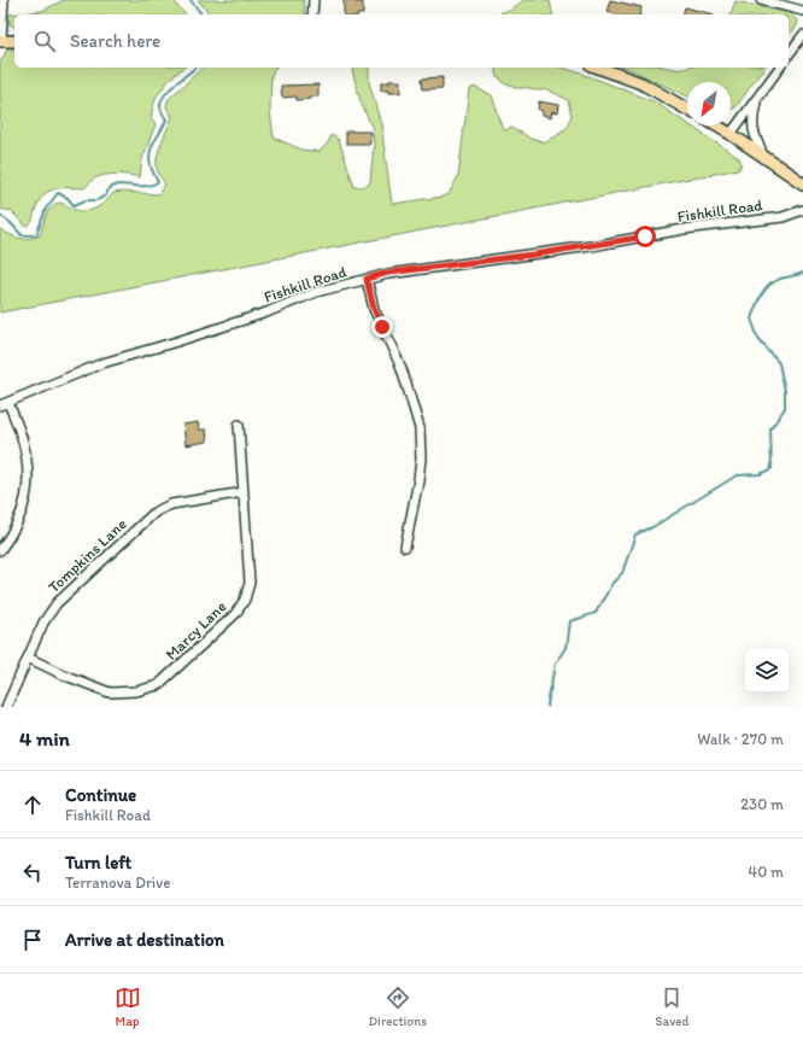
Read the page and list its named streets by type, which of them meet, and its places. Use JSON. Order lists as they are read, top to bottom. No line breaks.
{"streets":{"street":["Fishkill Road","Tompkins Lane","Marcy Lane"]},"crossings":[["Tompkins Lane","Marcy Lane"]],"north":"bottom left","page":{"search":"Search here","heading":["4 min","Walk · 270 m"],"list":[["Continue","Fishkill Road","230 m"],["Turn left","Terranova Drive","40 m"],"Arrive at destination"],"nav":["Map","Directions","Saved"]}}
